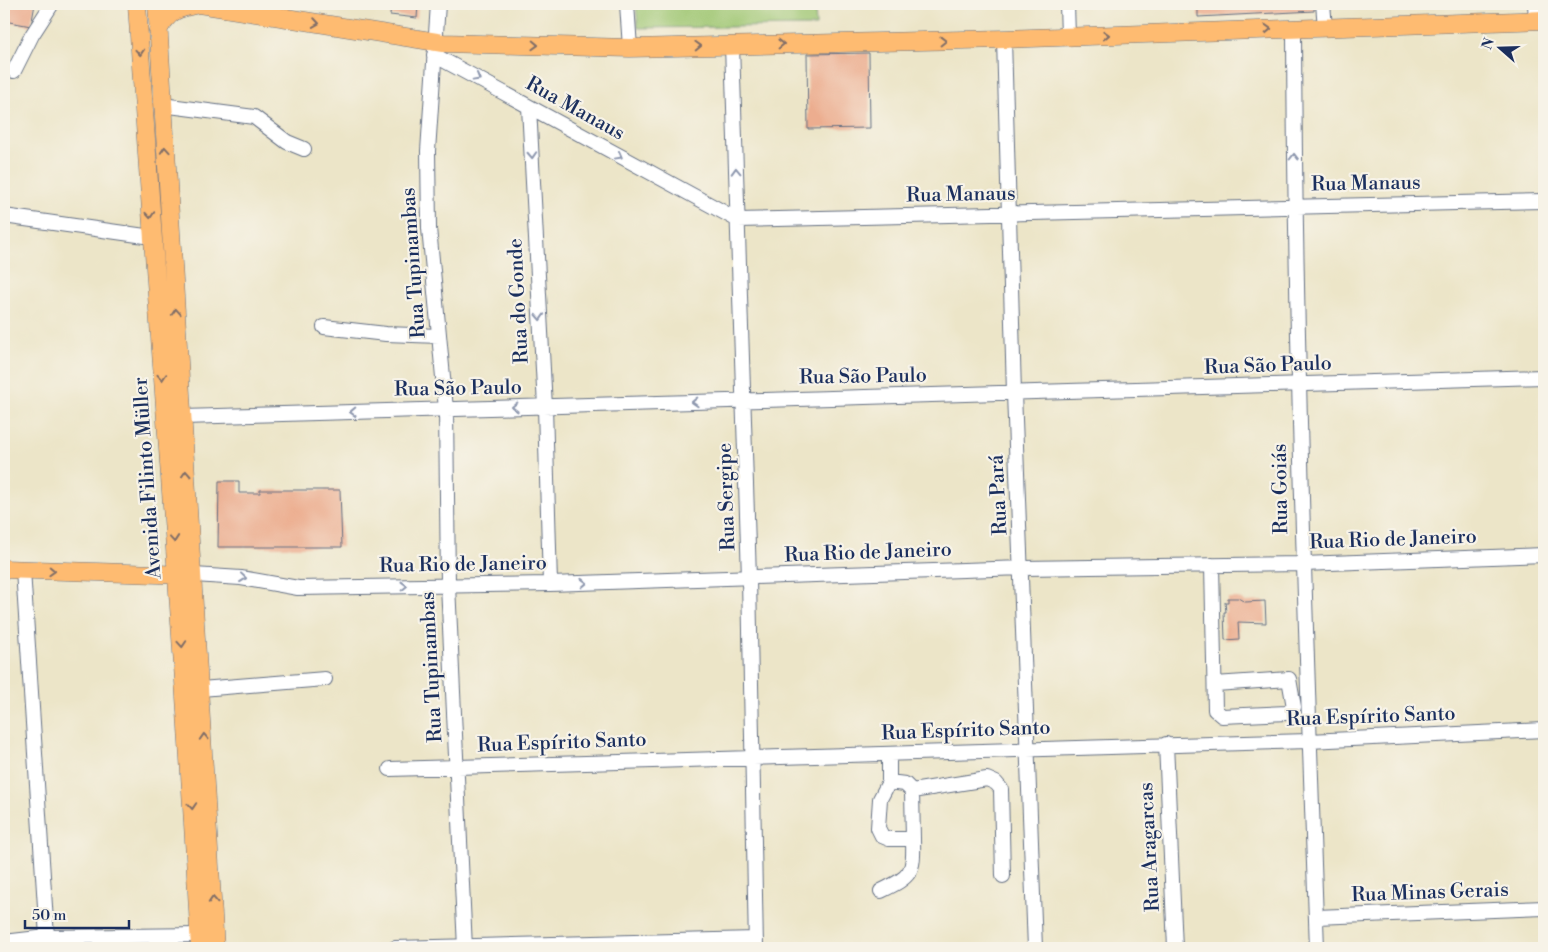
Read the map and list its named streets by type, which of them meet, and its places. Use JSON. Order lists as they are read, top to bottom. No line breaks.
{"streets":{"main road":["Avenida Filinto Müller"],"street":["Rua Manaus","Rua Tupinambas","Rua do Gonde","Rua São Paulo","Rua Goiás","Rua Pará","Rua Sergipe","Rua Rio de Janeiro","Rua Espírito Santo","Rua Aragarcas","Rua Minas Gerais"]},"crossings":[["Rua Manaus","Rua Tupinambas"],["Rua Manaus","Rua do Gonde"],["Rua Manaus","Rua Goiás"],["Rua Manaus","Rua Pará"],["Rua Manaus","Rua Sergipe"],["Rua Tupinambas","Rua São Paulo"],["Rua Tupinambas","Rua Rio de Janeiro"],["Rua Tupinambas","Rua Espírito Santo"],["Rua do Gonde","Rua São Paulo"],["Rua do Gonde","Rua Rio de Janeiro"],["Rua São Paulo","Avenida Filinto Müller"],["Rua São Paulo","Rua Goiás"],["Rua São Paulo","Rua Pará"],["Rua São Paulo","Rua Sergipe"],["Avenida Filinto Müller","Rua Rio de Janeiro"],["Rua Goiás","Rua Rio de Janeiro"],["Rua Goiás","Rua Espírito Santo"],["Rua Goiás","Rua Minas Gerais"],["Rua Pará","Rua Rio de Janeiro"],["Rua Pará","Rua Espírito Santo"],["Rua Sergipe","Rua Rio de Janeiro"],["Rua Sergipe","Rua Espírito Santo"],["Rua Espírito Santo","Rua Aragarcas"]],"one_way":["Rua do Gonde","Rua São Paulo"],"scale_bar":"50 m","north":"left"}
